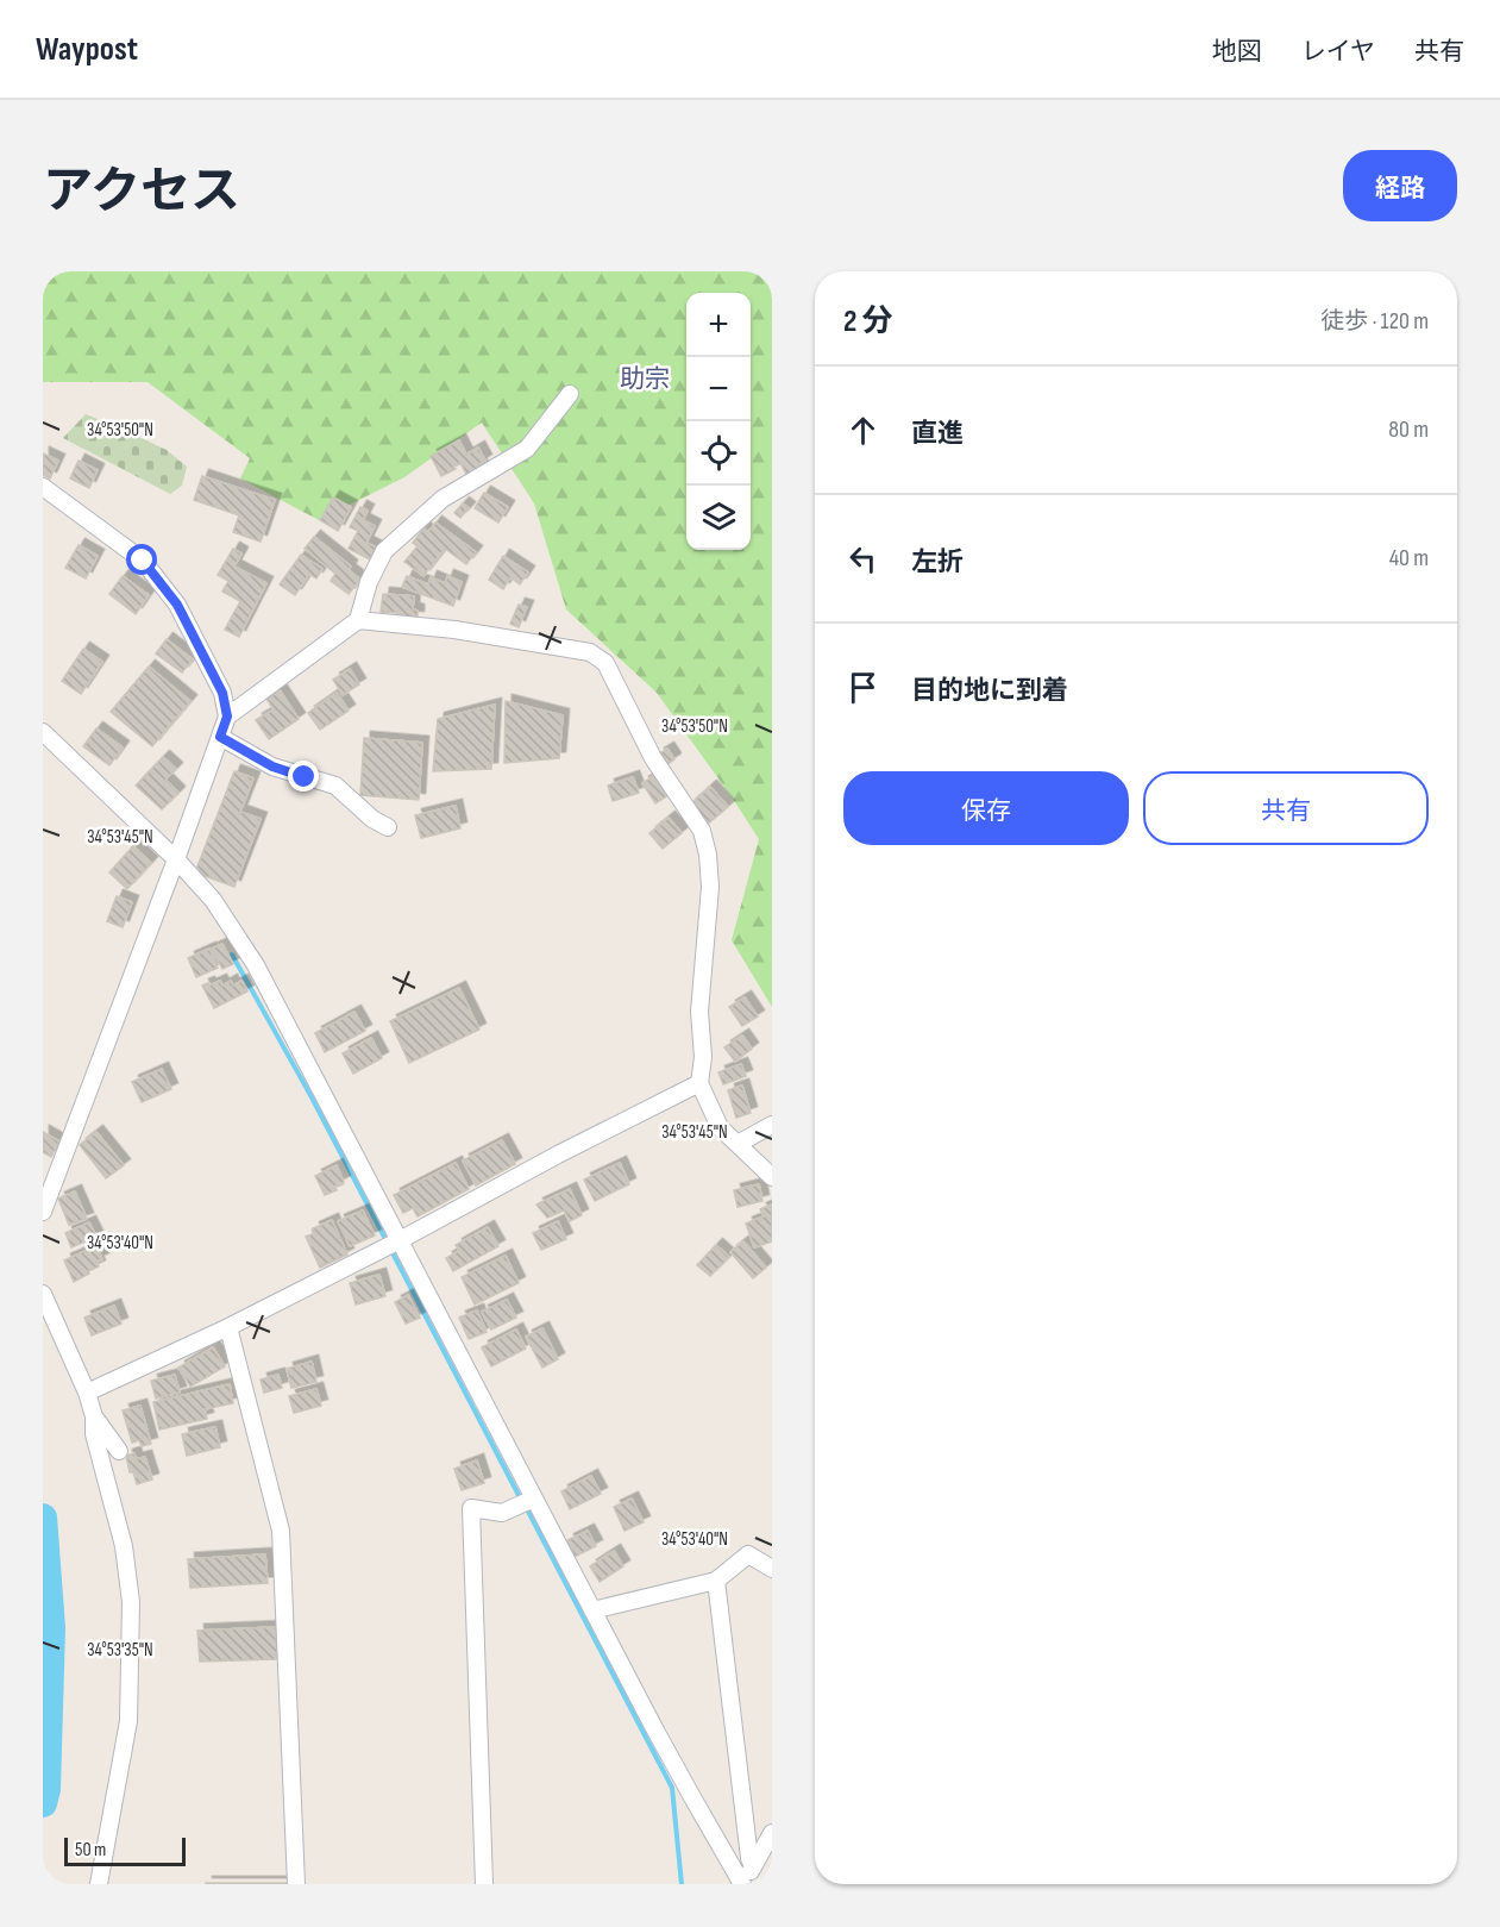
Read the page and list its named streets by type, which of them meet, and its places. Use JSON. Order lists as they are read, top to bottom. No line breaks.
{"districts":["助宗"],"scale_bar":"50 m","page":{"header":"Waypost","nav":["地図","レイヤ","共有"],"title":"アクセス","buttons":["経路",["保存","共有"]],"heading":["2 分","徒歩 · 120 m"],"map_buttons":["+","−"],"list":[["直進","80 m"],["左折","40 m"],"目的地に到着"],"scale":"50 m"},"coordinates":["34°53'50\"N","34°53'45\"N","34°53'40\"N","34°53'35\"N"]}
